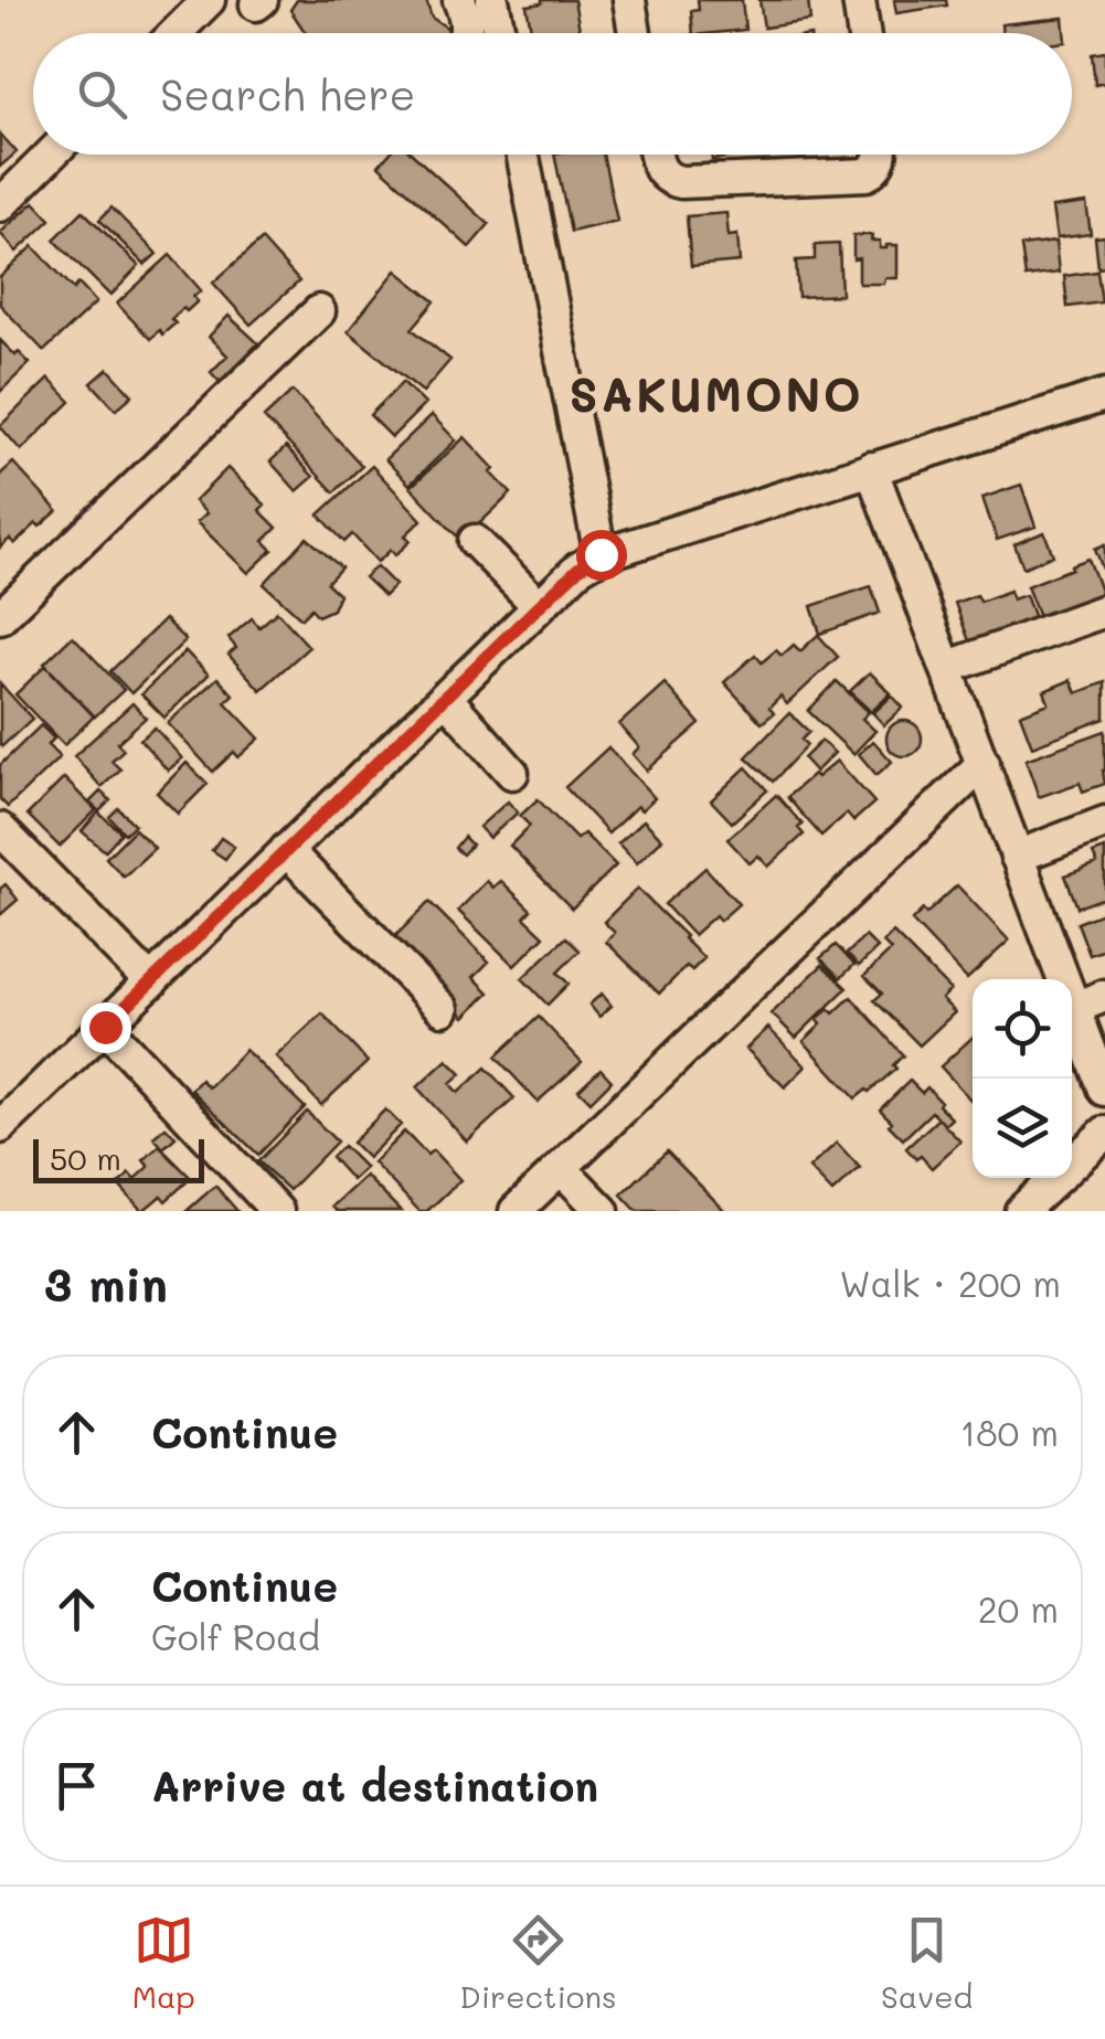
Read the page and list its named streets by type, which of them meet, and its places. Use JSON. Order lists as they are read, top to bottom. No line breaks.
{"districts":["SAKUMONO"],"scale_bar":"50 m","page":{"search":"Search here","scale":"50 m","heading":["3 min","Walk · 200 m"],"list":[["Continue","180 m"],["Continue","Golf Road","20 m"],"Arrive at destination"],"nav":["Map","Directions","Saved"]}}
